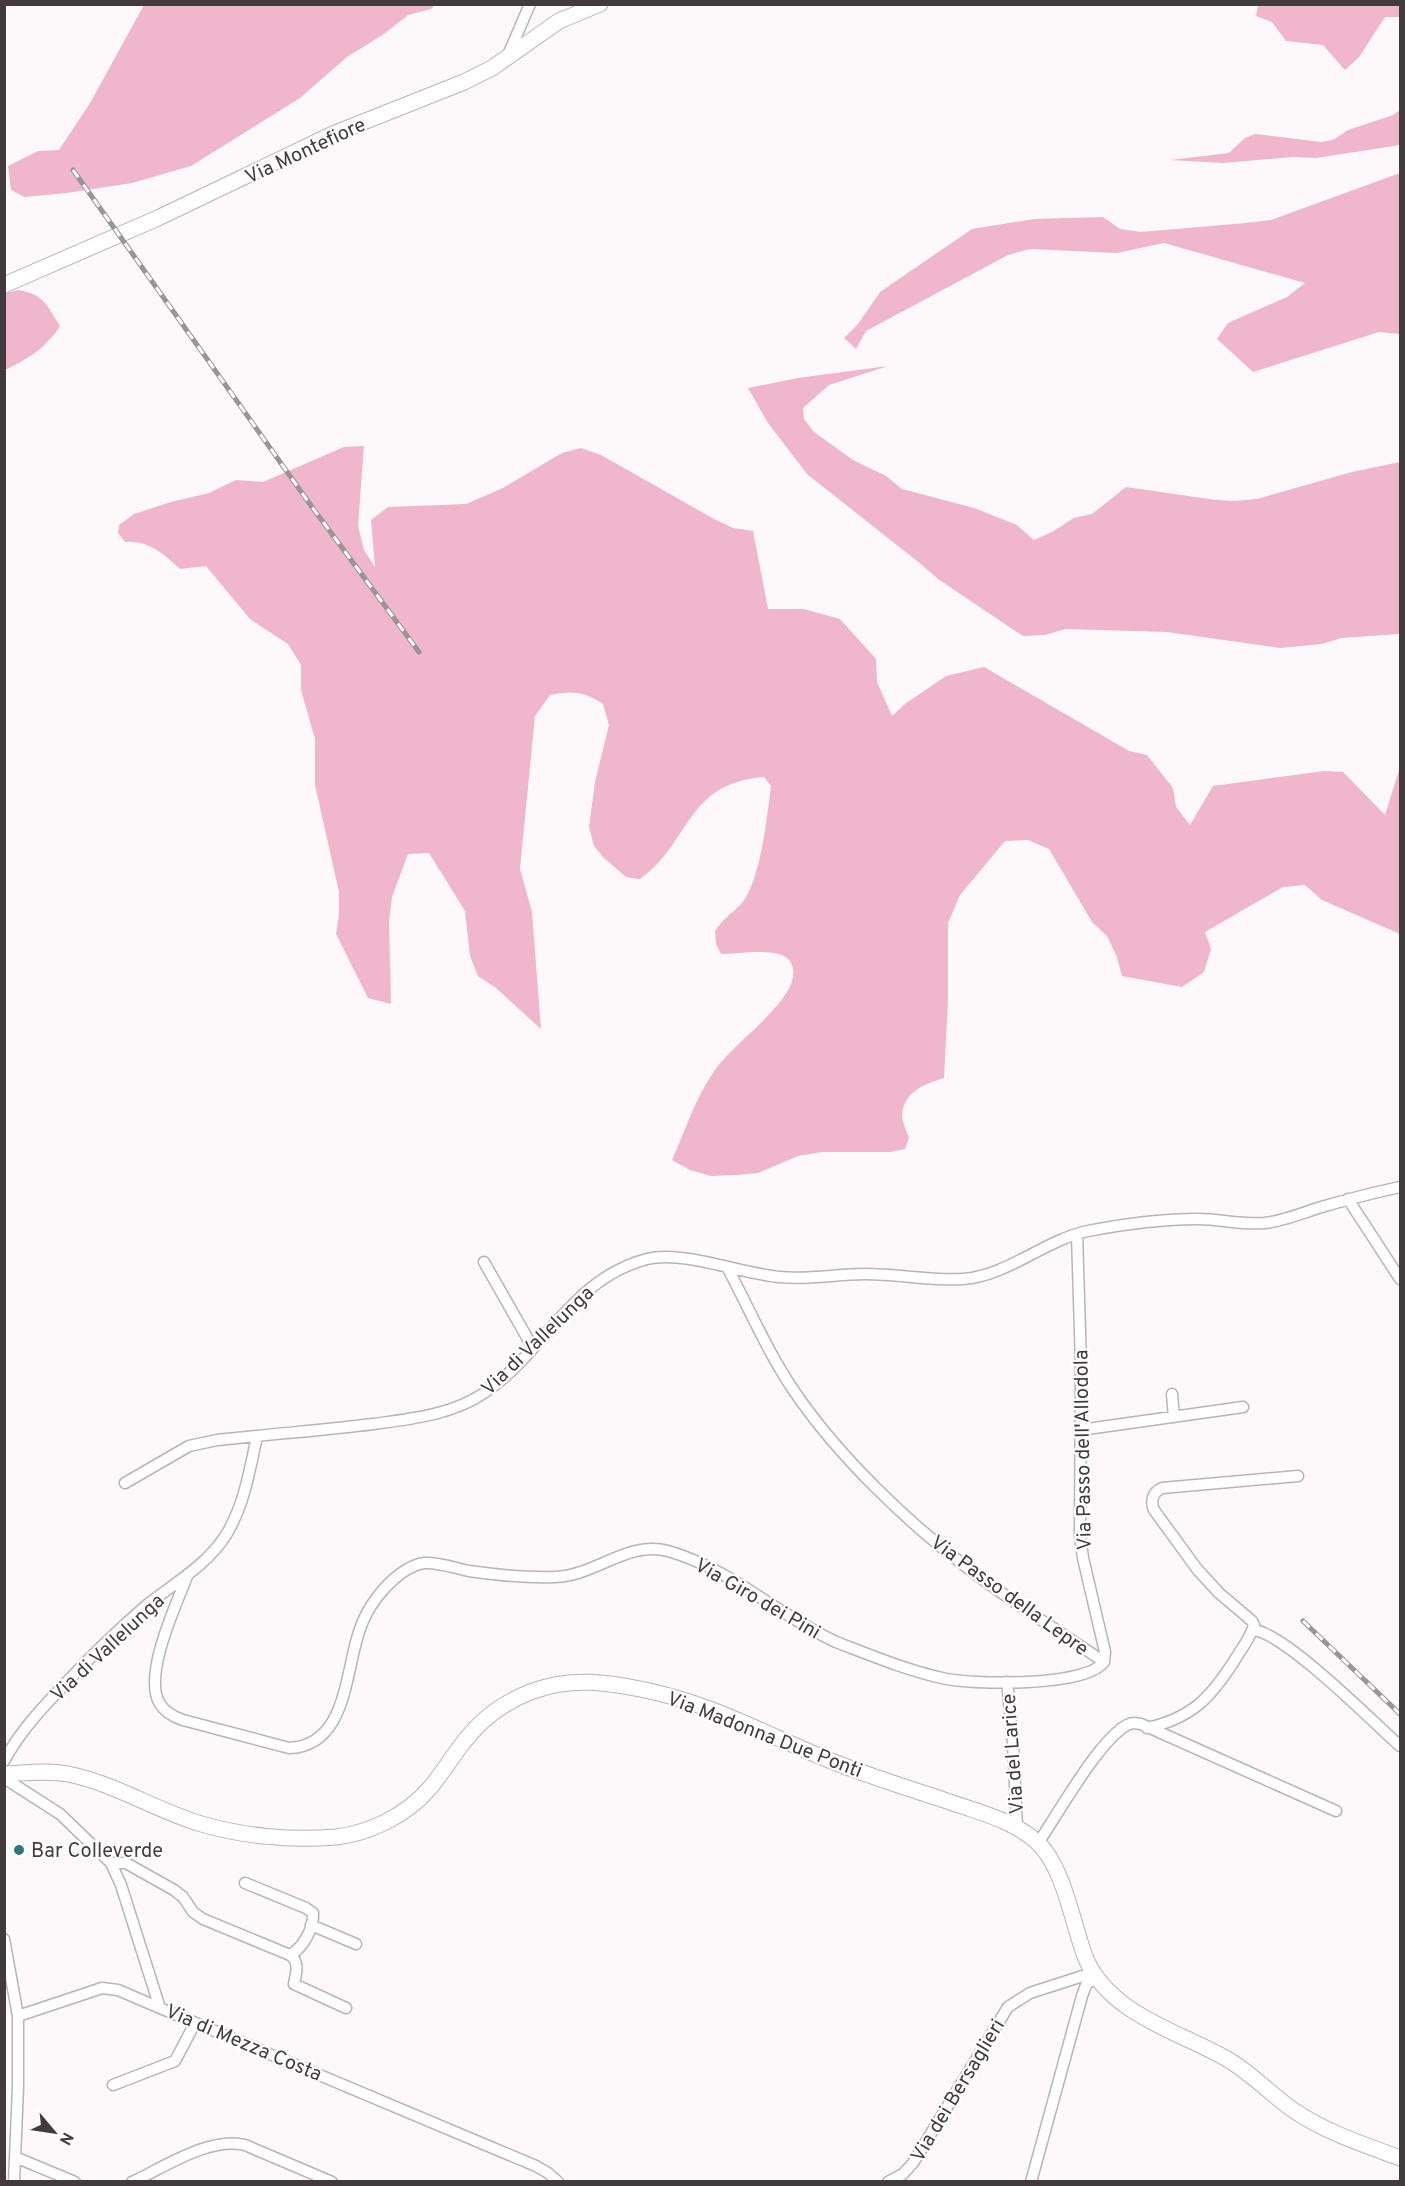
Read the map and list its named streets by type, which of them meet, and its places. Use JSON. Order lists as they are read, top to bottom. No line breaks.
{"streets":{"main road":["Via Montefiore","Via Madonna Due Ponti"],"street":["Via di Vallelunga","Via Passo dell'Allodola","Via Passo della Lepre","Via Giro dei Pini","Via del Larice","Via di Mezza Costa","Via dei Bersaglieri"]},"crossings":[["Via di Vallelunga","Via Passo dell'Allodola"],["Via di Vallelunga","Via Passo della Lepre"],["Via di Vallelunga","Via Giro dei Pini"],["Via Passo dell'Allodola","Via Passo della Lepre"],["Via Passo dell'Allodola","Via Giro dei Pini"],["Via Passo della Lepre","Via Giro dei Pini"],["Via Giro dei Pini","Via del Larice"],["Via Madonna Due Ponti","Via del Larice"],["Via Madonna Due Ponti","Via di Mezza Costa"],["Via Madonna Due Ponti","Via dei Bersaglieri"]],"places":["Bar Colleverde"],"north":"bottom right"}
